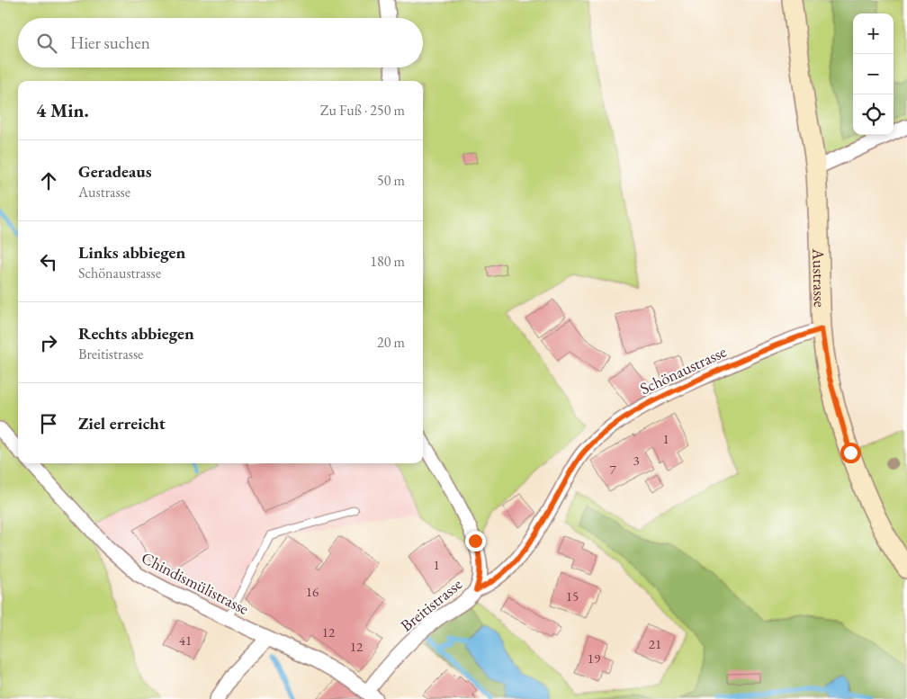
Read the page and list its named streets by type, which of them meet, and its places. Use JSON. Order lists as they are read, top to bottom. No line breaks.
{"streets":{"street":["Austrasse","Schönaustrasse","Chindismülistrasse","Breitistrasse"]},"crossings":[["Austrasse","Schönaustrasse"],["Schönaustrasse","Breitistrasse"],["Chindismülistrasse","Breitistrasse"]],"house_numbers":["1","3","7","1","16","15","12","41","21","12","19"],"page":{"map_buttons":["+","−"],"search":"Hier suchen","heading":["4 Min.","Zu Fuß · 250 m"],"list":[["Geradeaus","Austrasse","50 m"],["Links abbiegen","Schönaustrasse","180 m"],["Rechts abbiegen","Breitistrasse","20 m"],"Ziel erreicht"]}}
